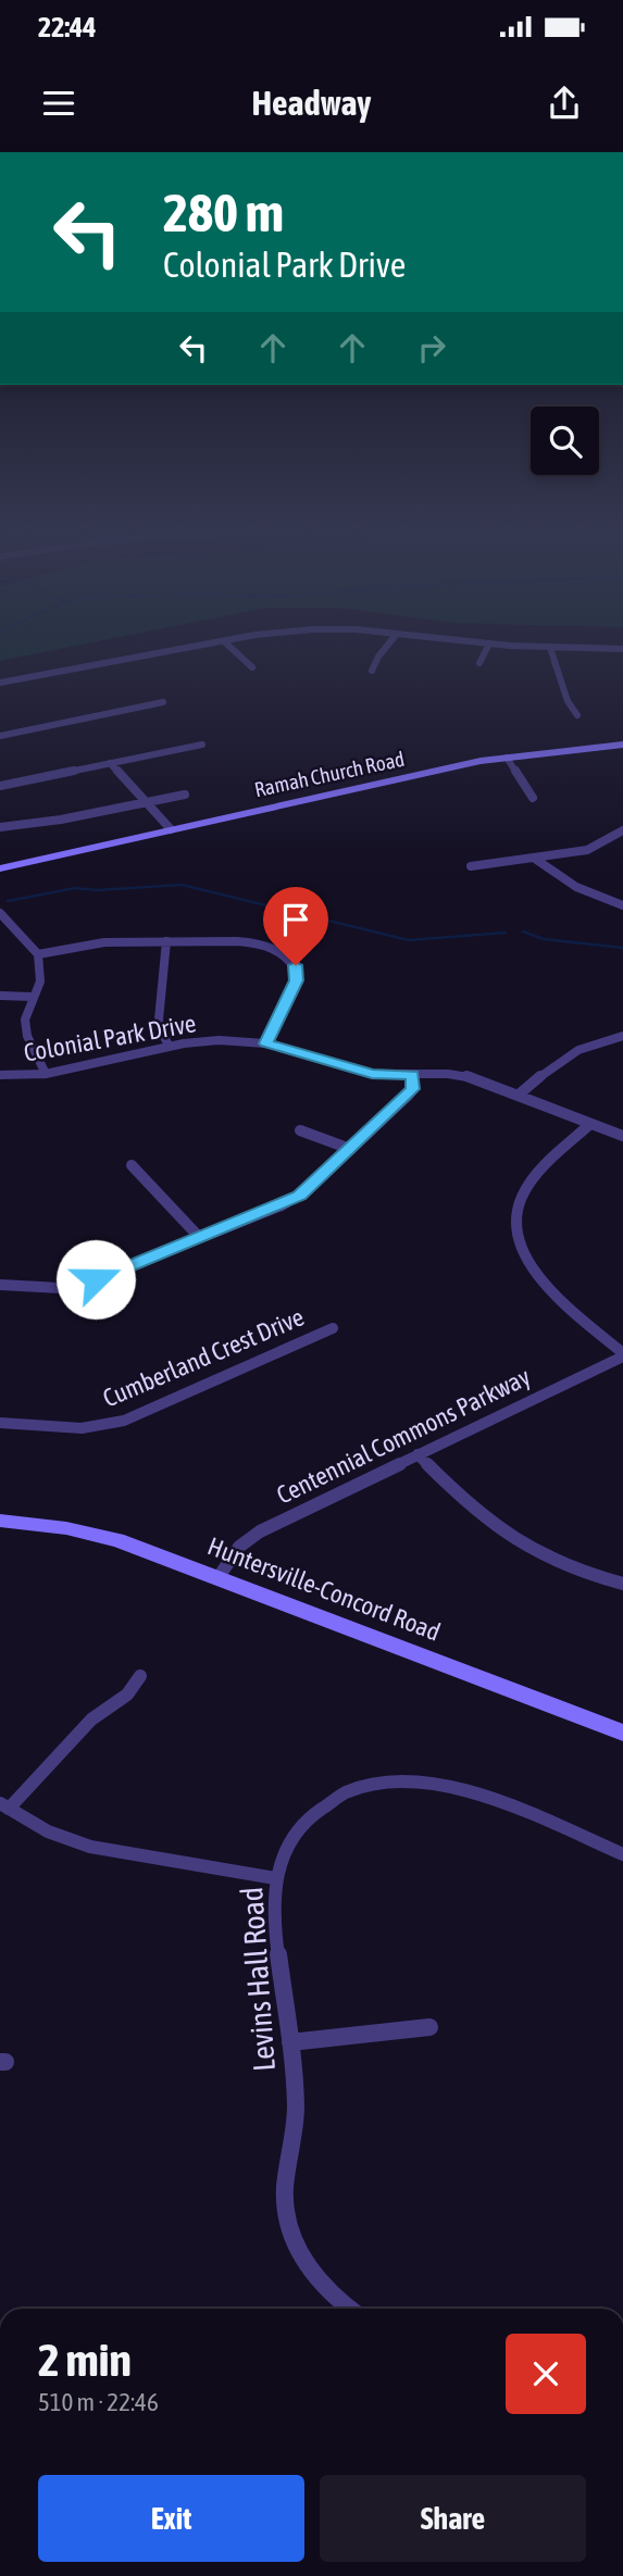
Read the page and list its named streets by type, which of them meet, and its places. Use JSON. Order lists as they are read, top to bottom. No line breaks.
{"streets":{"main road":["Ramah Church Road","Huntersville-Concord Road"],"street":["Colonial Park Drive","Cumberland Crest Drive","Centennial Commons Parkway","Levins Hall Road"]},"crossings":[["Centennial Commons Parkway","Huntersville-Concord Road"]],"page":{"status":"22:44","header":"Headway","turn":["280 m","Colonial Park Drive"],"heading":["2 min","510 m · 22:46"],"buttons":["Exit","Share"]}}
